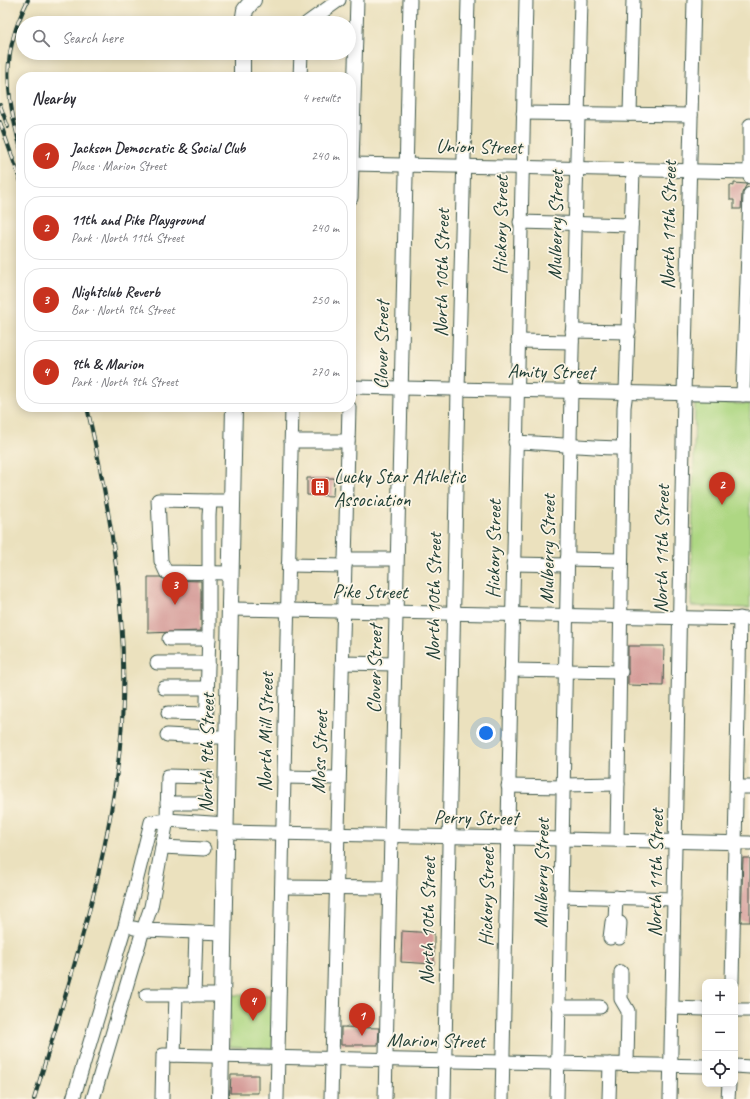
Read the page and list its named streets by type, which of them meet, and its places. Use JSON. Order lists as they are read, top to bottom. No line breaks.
{"streets":{"main road":["North 9th Street"],"street":["Union Street","Hickory Street","Mulberry Street","North 11th Street","North 10th Street","Clover Street","Amity Street","Pike Street","North Mill Street","Moss Street","Perry Street","Marion Street"]},"crossings":[["Union Street","Hickory Street"],["Union Street","Mulberry Street"],["Union Street","North 11th Street"],["Union Street","North 10th Street"],["Union Street","Clover Street"],["Hickory Street","Amity Street"],["Hickory Street","Pike Street"],["Hickory Street","Perry Street"],["Hickory Street","Marion Street"],["Mulberry Street","Amity Street"],["Mulberry Street","Pike Street"],["Mulberry Street","Perry Street"],["Mulberry Street","Marion Street"],["North 11th Street","Amity Street"],["North 11th Street","Pike Street"],["North 11th Street","Perry Street"],["North 11th Street","Marion Street"],["North 10th Street","Amity Street"],["North 10th Street","Pike Street"],["North 10th Street","Perry Street"],["North 10th Street","Marion Street"],["Clover Street","Amity Street"],["Clover Street","Pike Street"],["Clover Street","Perry Street"],["Clover Street","Marion Street"],["Pike Street","North Mill Street"],["Pike Street","Moss Street"],["Pike Street","North 9th Street"],["North Mill Street","Perry Street"],["North Mill Street","Marion Street"],["Moss Street","Perry Street"],["Moss Street","Marion Street"],["North 9th Street","Perry Street"],["North 9th Street","Marion Street"]],"places":{"building":["Lucky Star Athletic Association"]},"page":{"search":"Search here","heading":["Nearby","4 results"],"list":[{"mark":"1","name":"Jackson Democratic & Social Club","note":"Place · Marion Street","value":"240 m"},{"mark":"2","name":"11th and Pike Playground","note":"Park · North 11th Street","value":"240 m"},{"mark":"3","name":"Nightclub Reverb","note":"Bar · North 9th Street","value":"250 m"},{"mark":"4","name":"9th & Marion","note":"Park · North 9th Street","value":"270 m"}],"pins":["2","3","4","1"],"map_buttons":["+","−"]}}
